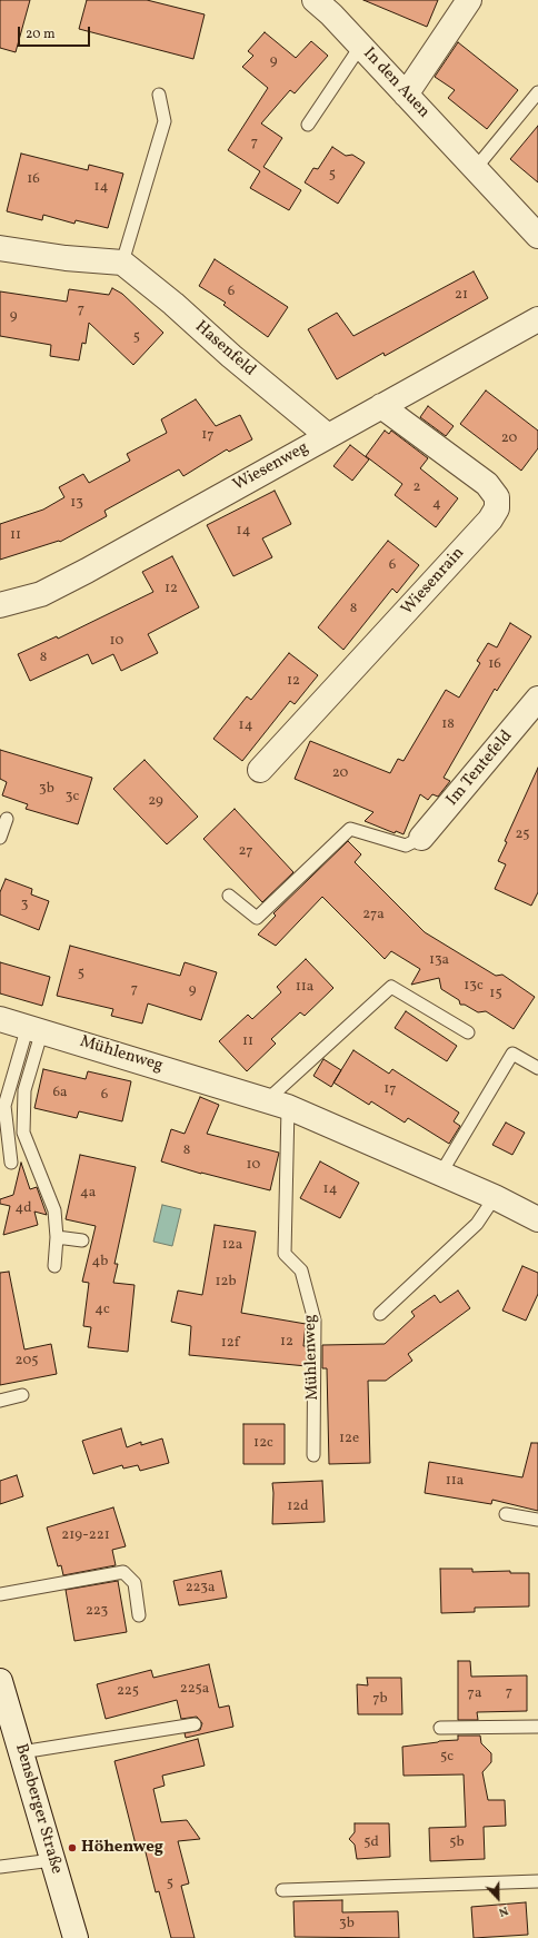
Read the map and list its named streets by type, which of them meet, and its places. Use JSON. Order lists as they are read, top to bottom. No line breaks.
{"streets":{"street":["In den Auen","Hasenfeld","Wiesenweg","Wiesenrain","Im Tentefeld","Mühlenweg","Bensberger Straße"]},"crossings":[["Hasenfeld","Wiesenweg"],["Wiesenweg","Wiesenrain"]],"places":["Höhenweg"],"house_numbers":["9","7","5","16","14","6","21","7","9","5","17","20","2","13","4","14","11","6","12","8","10","8","16","12","18","14","20","3b","3c","29","25","27","3","27a","13a","5","13c","11a","7","9","15","11","17","6a","6","8","10","14","4a","4d","12a","4b","12b","4c","12","12f","205","12e","12c","11a","12d","219-221","223a","223","225a","225","7","7a","7b","5c","5d","5b","5","3b"],"scale_bar":"20 m","north":"bottom"}
